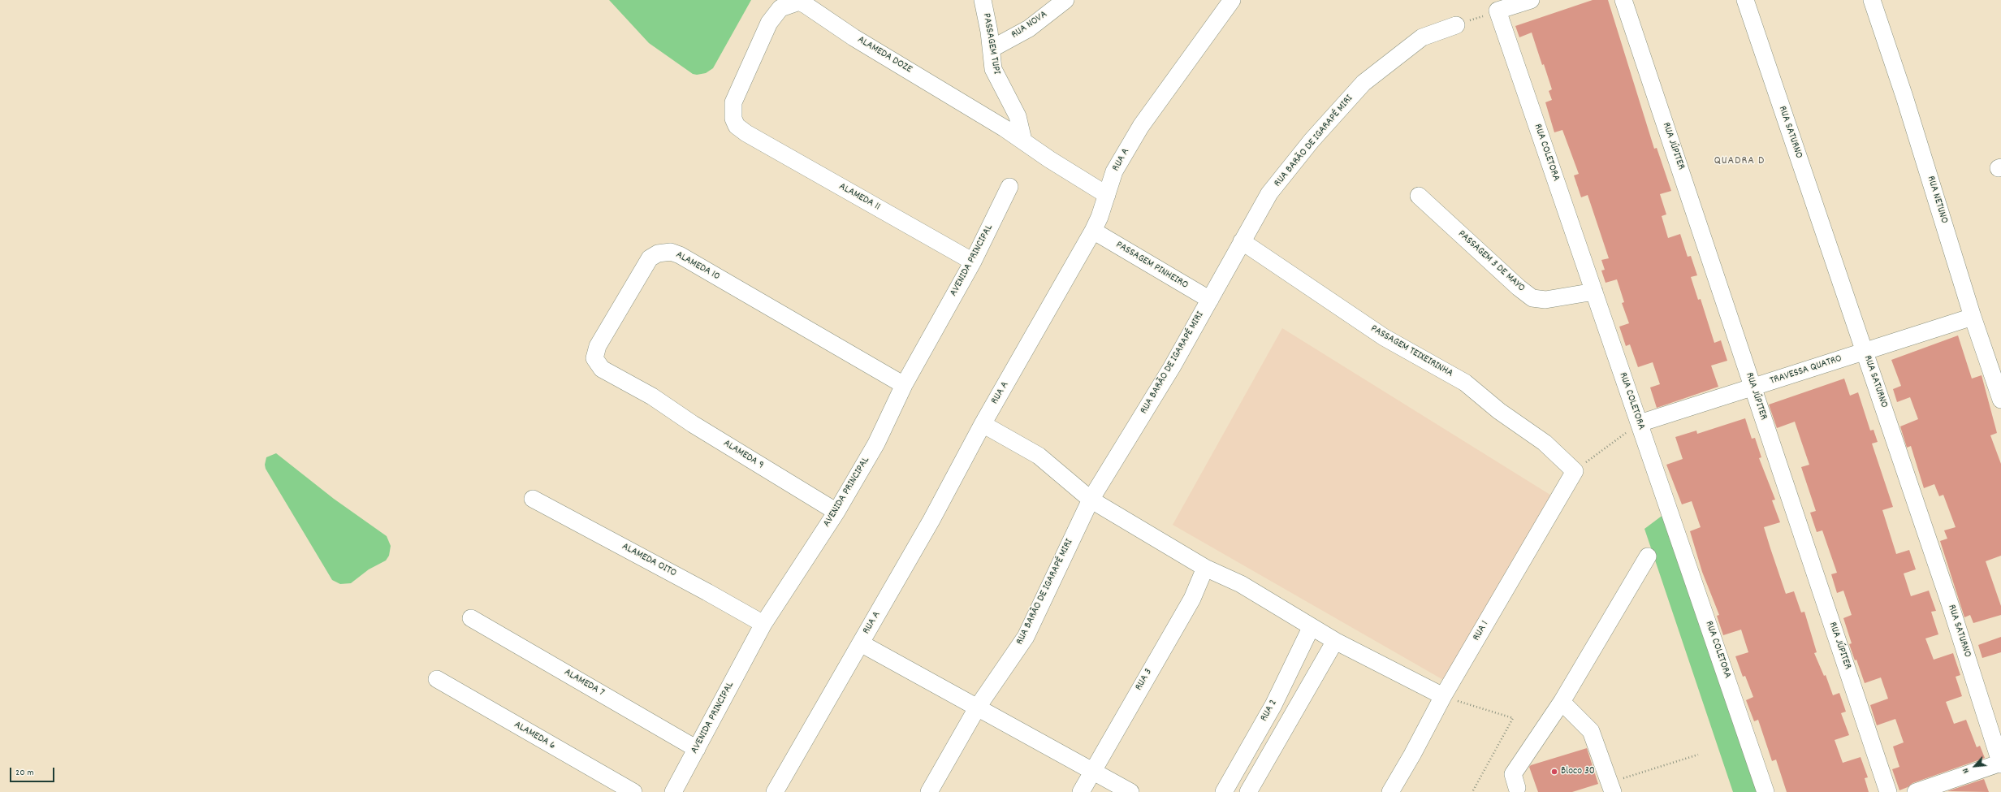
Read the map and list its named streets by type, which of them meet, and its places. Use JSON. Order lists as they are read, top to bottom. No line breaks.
{"streets":{"street":["RUA NOVA","PASSAGEM TUPI","ALAMEDA DOZE","RUA SATURNO","RUA BARÃO DE IGARAPÉ MIRI","RUA JÚPITER","RUA COLETORA","RUA A","ALAMEDA 11","RUA NETUNO","AVENIDA PRINCIPAL","PASSAGEM 3 DE MAYO","PASSAGEM PINHEIRO","ALAMEDA 10","PASSAGEM TEIXEIRINHA","TRAVESSA QUATRO","ALAMEDA 9","ALAMEDA OITO","RUA 1","RUA 3","ALAMEDA 7","RUA 2","ALAMEDA 6"]},"crossings":[["RUA NOVA","PASSAGEM TUPI"],["PASSAGEM TUPI","ALAMEDA DOZE"],["ALAMEDA DOZE","RUA A"],["ALAMEDA DOZE","ALAMEDA 11"],["RUA SATURNO","TRAVESSA QUATRO"],["RUA BARÃO DE IGARAPÉ MIRI","PASSAGEM PINHEIRO"],["RUA BARÃO DE IGARAPÉ MIRI","PASSAGEM TEIXEIRINHA"],["RUA JÚPITER","TRAVESSA QUATRO"],["RUA COLETORA","PASSAGEM 3 DE MAYO"],["RUA COLETORA","TRAVESSA QUATRO"],["RUA A","PASSAGEM PINHEIRO"],["ALAMEDA 11","AVENIDA PRINCIPAL"],["RUA NETUNO","TRAVESSA QUATRO"],["AVENIDA PRINCIPAL","ALAMEDA 10"],["AVENIDA PRINCIPAL","ALAMEDA 9"],["AVENIDA PRINCIPAL","ALAMEDA OITO"],["AVENIDA PRINCIPAL","ALAMEDA 7"],["ALAMEDA 10","ALAMEDA 9"],["PASSAGEM TEIXEIRINHA","RUA 1"]],"districts":["QUADRA D"],"places":["Bloco 30"],"scale_bar":"20 m","north":"bottom left"}
